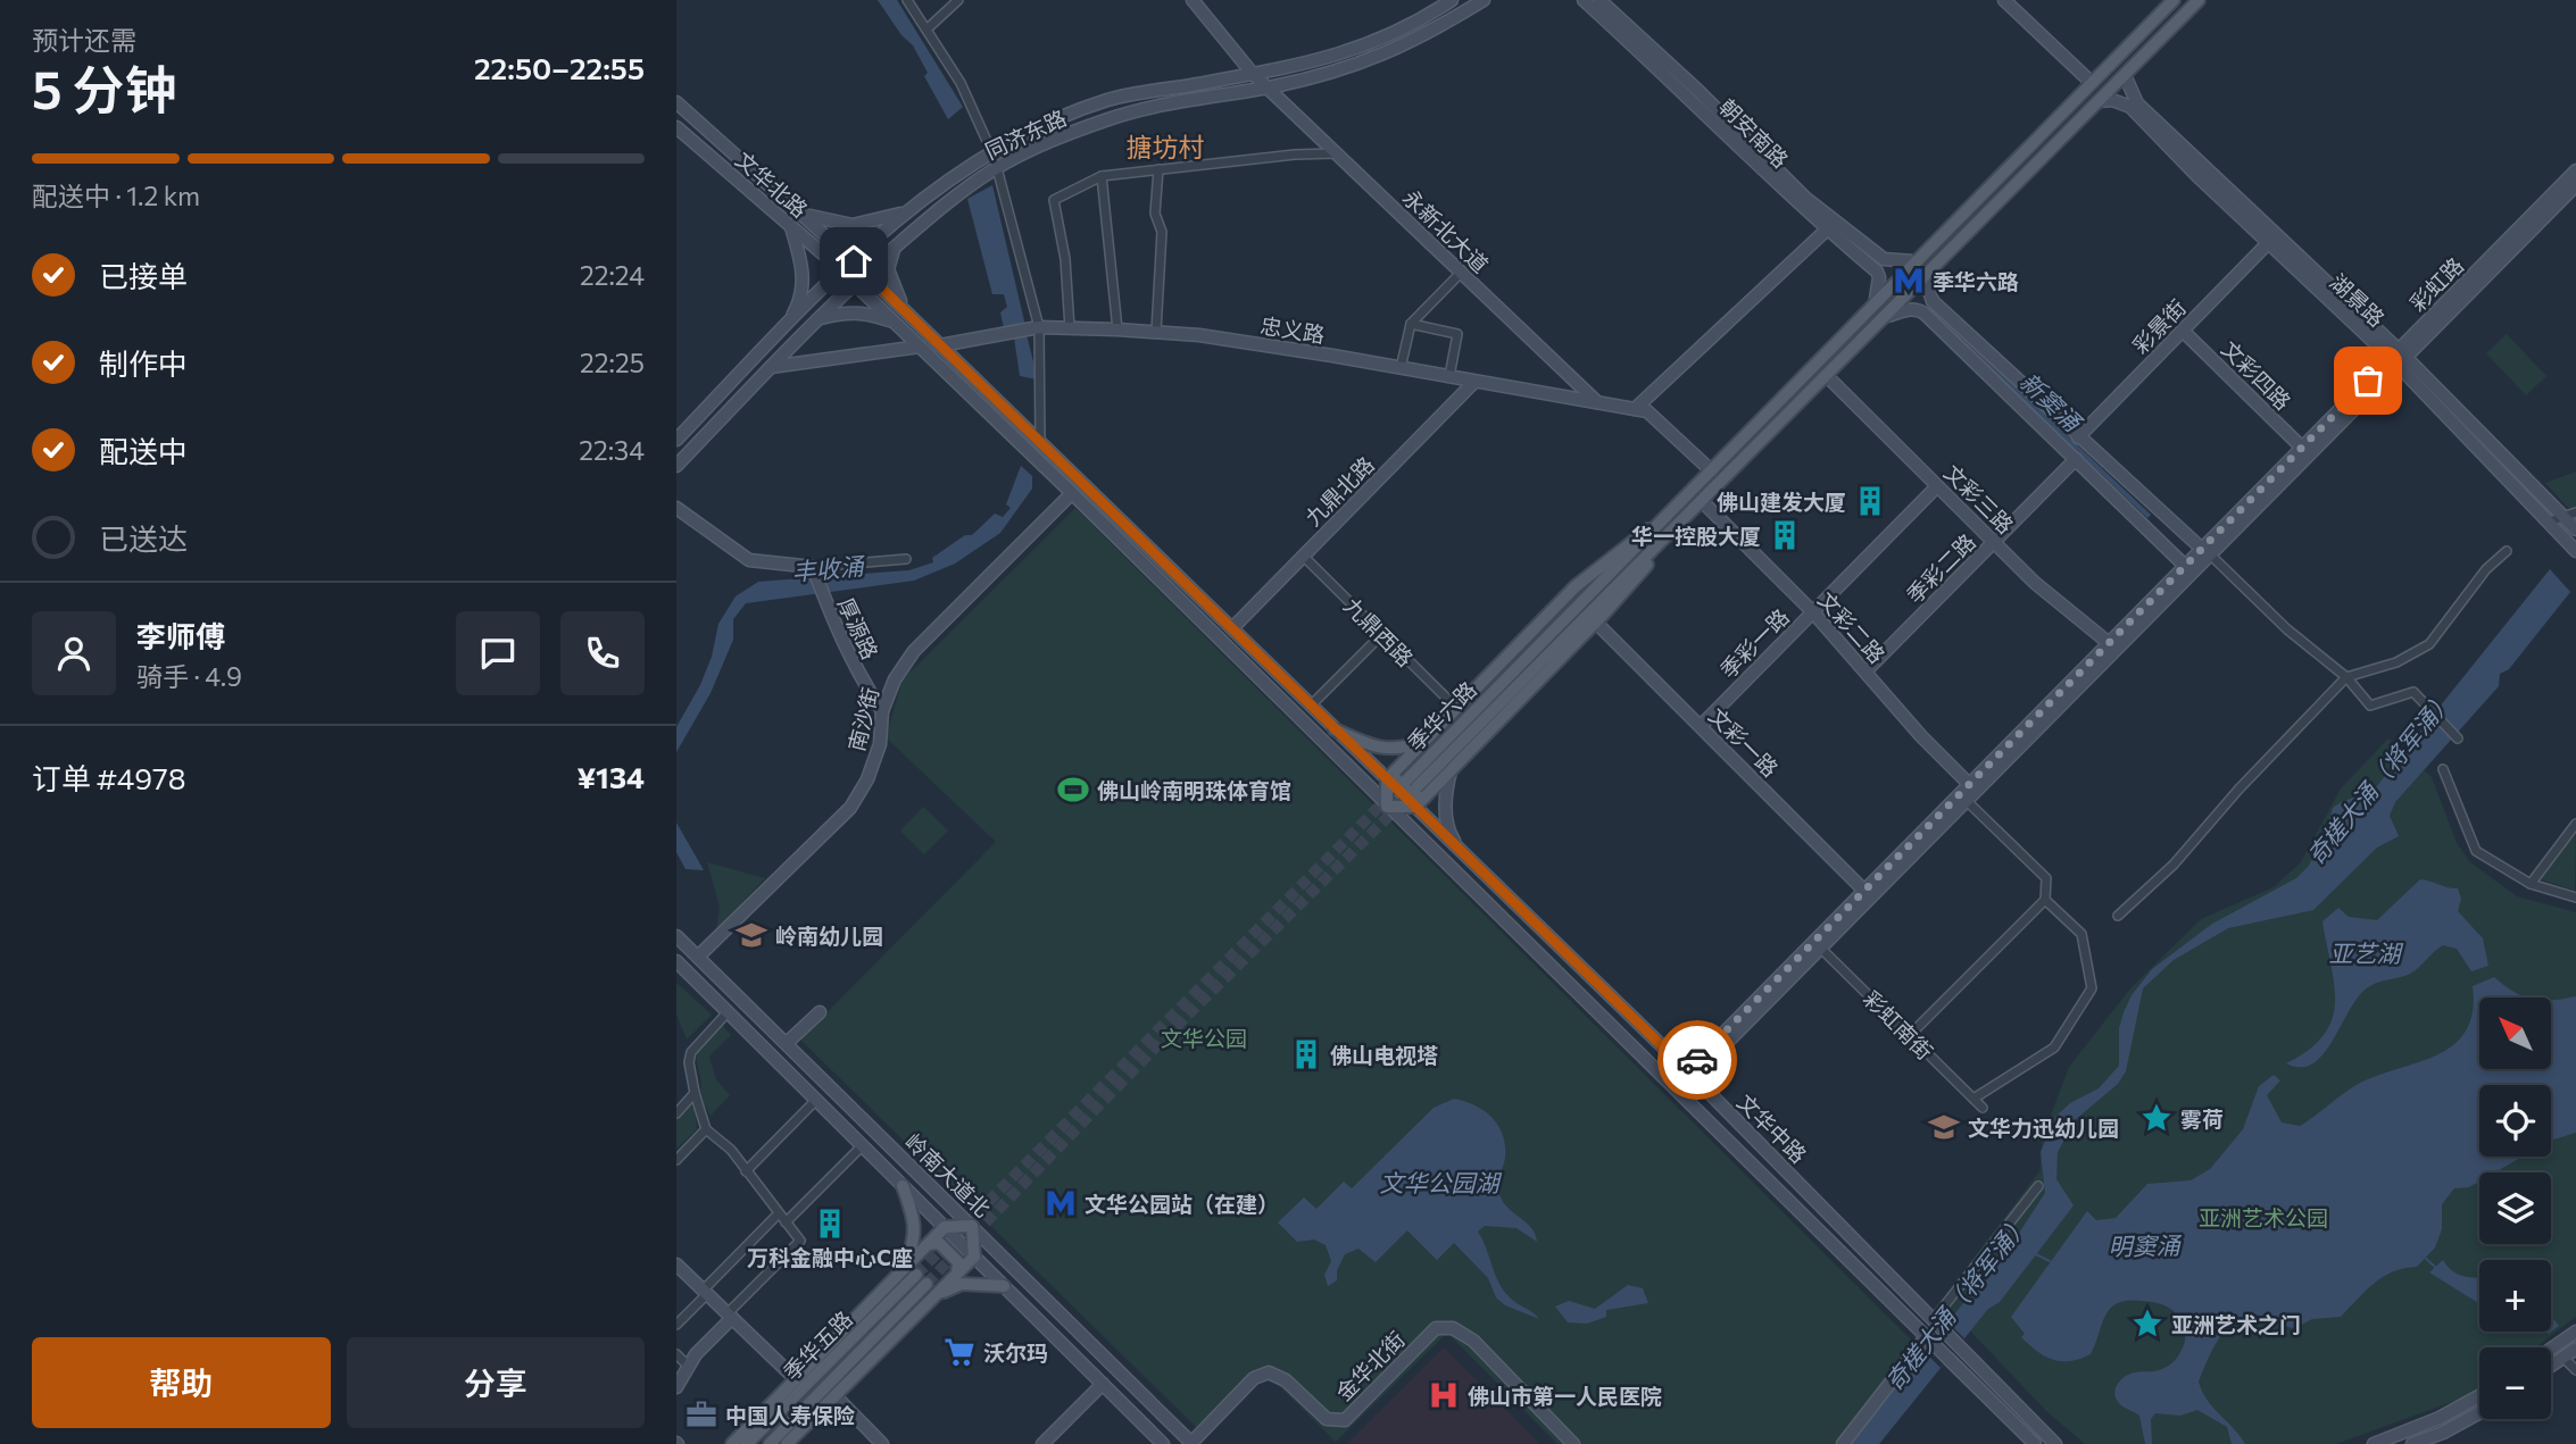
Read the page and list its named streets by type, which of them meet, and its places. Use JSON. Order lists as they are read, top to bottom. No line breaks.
{"streets":{"main road":["朝安南路","同济东路","文华北路","永新北大道","彩虹路","湖景路","彩景街","忠义路","文彩四路","九鼎北路","文彩三路","季彩二路","文彩二路","厚源路","季彩一路","季华六路","南沙街","文彩一路","文华中路","岭南大道北","季华五路","金华北街"],"street":["九鼎西路","彩虹南街"]},"crossings":[["朝安南路","季华六路"],["同济东路","文华北路"],["同济东路","永新北大道"],["文华北路","忠义路"],["文华北路","九鼎北路"],["文华北路","南沙街"],["文华北路","文华中路"],["永新北大道","忠义路"],["彩虹路","湖景路"],["彩虹路","文彩四路"],["彩虹路","文彩三路"],["彩虹路","文彩二路"],["彩虹路","文彩一路"],["彩虹路","彩虹南街"],["彩虹路","文华中路"],["湖景路","彩景街"],["湖景路","季华六路"],["彩景街","文彩四路"],["忠义路","九鼎北路"],["忠义路","季华六路"],["九鼎北路","九鼎西路"],["文彩三路","季彩二路"],["文彩三路","季彩一路"],["文彩三路","季华六路"],["季彩二路","文彩二路"],["文彩二路","季彩一路"],["文彩二路","季华六路"],["厚源路","南沙街"],["季彩一路","文彩一路"],["季华六路","文华中路"],["南沙街","岭南大道北"],["岭南大道北","金华北街"]],"districts":["搪坊村"],"water":["新窦涌","丰收涌","奇槎大涌（将军涌）","亚艺湖","文华公园湖","明窦涌"],"parks":["文华公园","亚洲艺术公园"],"places":{"metro station":["季华六路","文华公园站（在建）"],"building":["佛山建发大厦","华一控股大厦","佛山电视塔","万科金融中心C座"],"sports":["佛山岭南明珠体育馆"],"school or university":["岭南幼儿园","文华力迅幼儿园"],"place":["雾荷","亚洲艺术之门"],"supermarket":["沃尔玛"],"hospital":["佛山市第一人民医院"],"office":["中国人寿保险"]},"north":"top left","page":{"heading":["5 分钟","预计还需","22:50–22:55"],"panel":["李师傅","骑手 · 4.9","订单 #4978","¥134"],"bar":"配送中 · 1.2 km","list":[["已接单","22:24"],["制作中","22:25"],["配送中","22:34"],"已送达"],"map_buttons":["+","−"],"buttons":["帮助","分享"]}}
